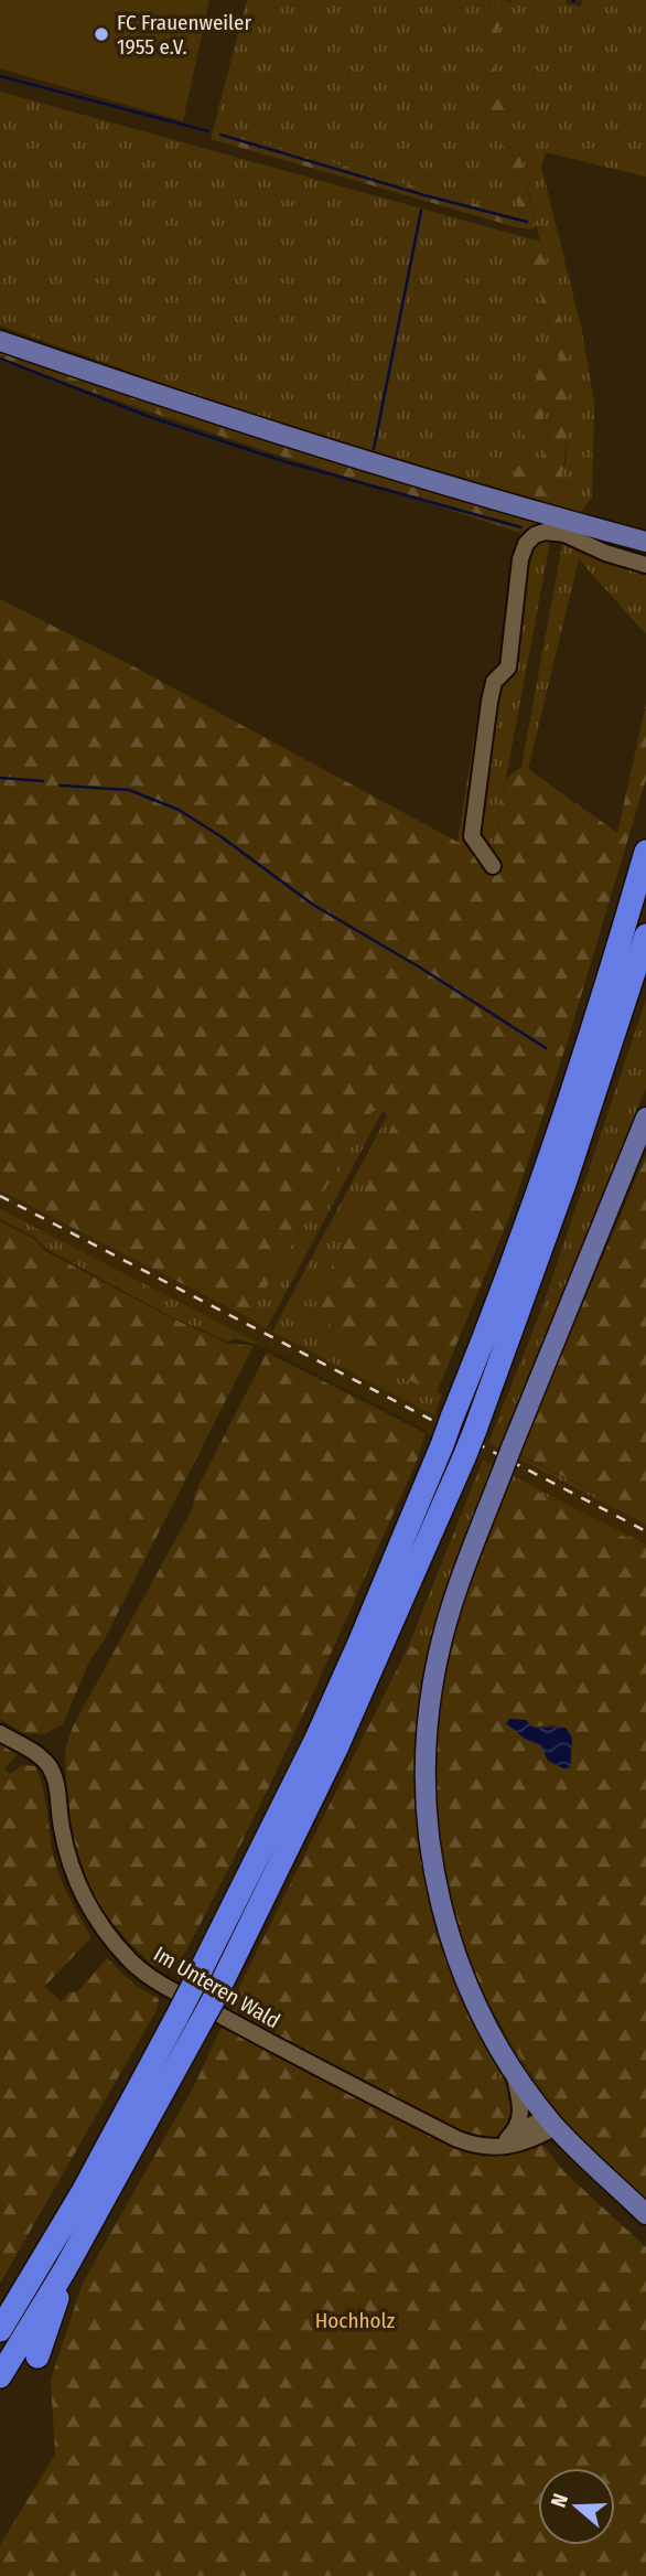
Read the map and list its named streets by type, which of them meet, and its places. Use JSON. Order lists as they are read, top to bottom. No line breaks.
{"streets":{"street":["Im Unteren Wald"]},"parks":["Hochholz"],"places":["FC Frauenweiler 1955 e.V."],"north":"left"}
